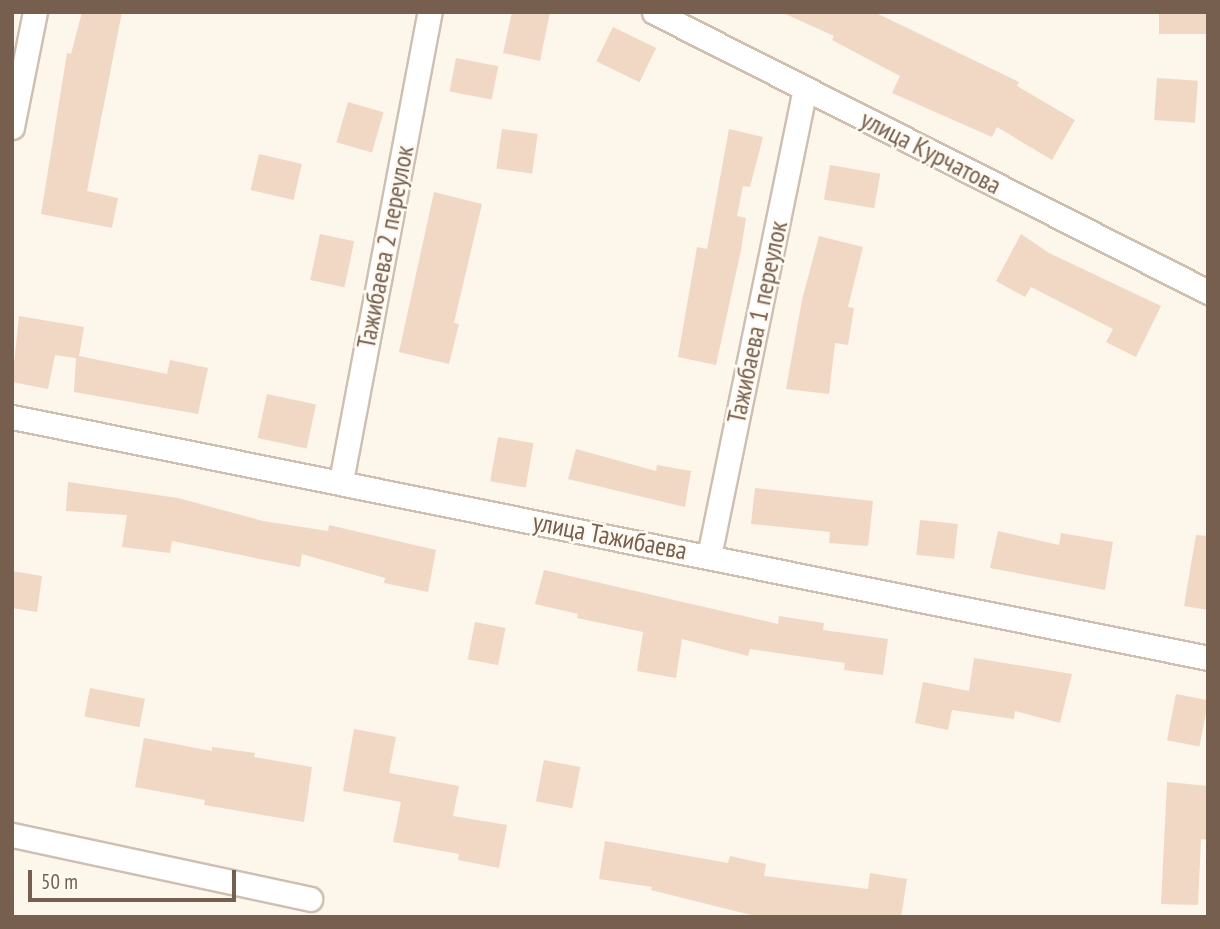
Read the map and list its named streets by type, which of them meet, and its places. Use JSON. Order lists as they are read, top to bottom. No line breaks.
{"streets":{"street":["улица Курчатова","Тажибаева 2 переулок","Тажибаева 1 переулок","улица Тажибаева"]},"crossings":[["улица Курчатова","Тажибаева 1 переулок"],["Тажибаева 2 переулок","улица Тажибаева"],["Тажибаева 1 переулок","улица Тажибаева"]],"scale_bar":"50 m"}
